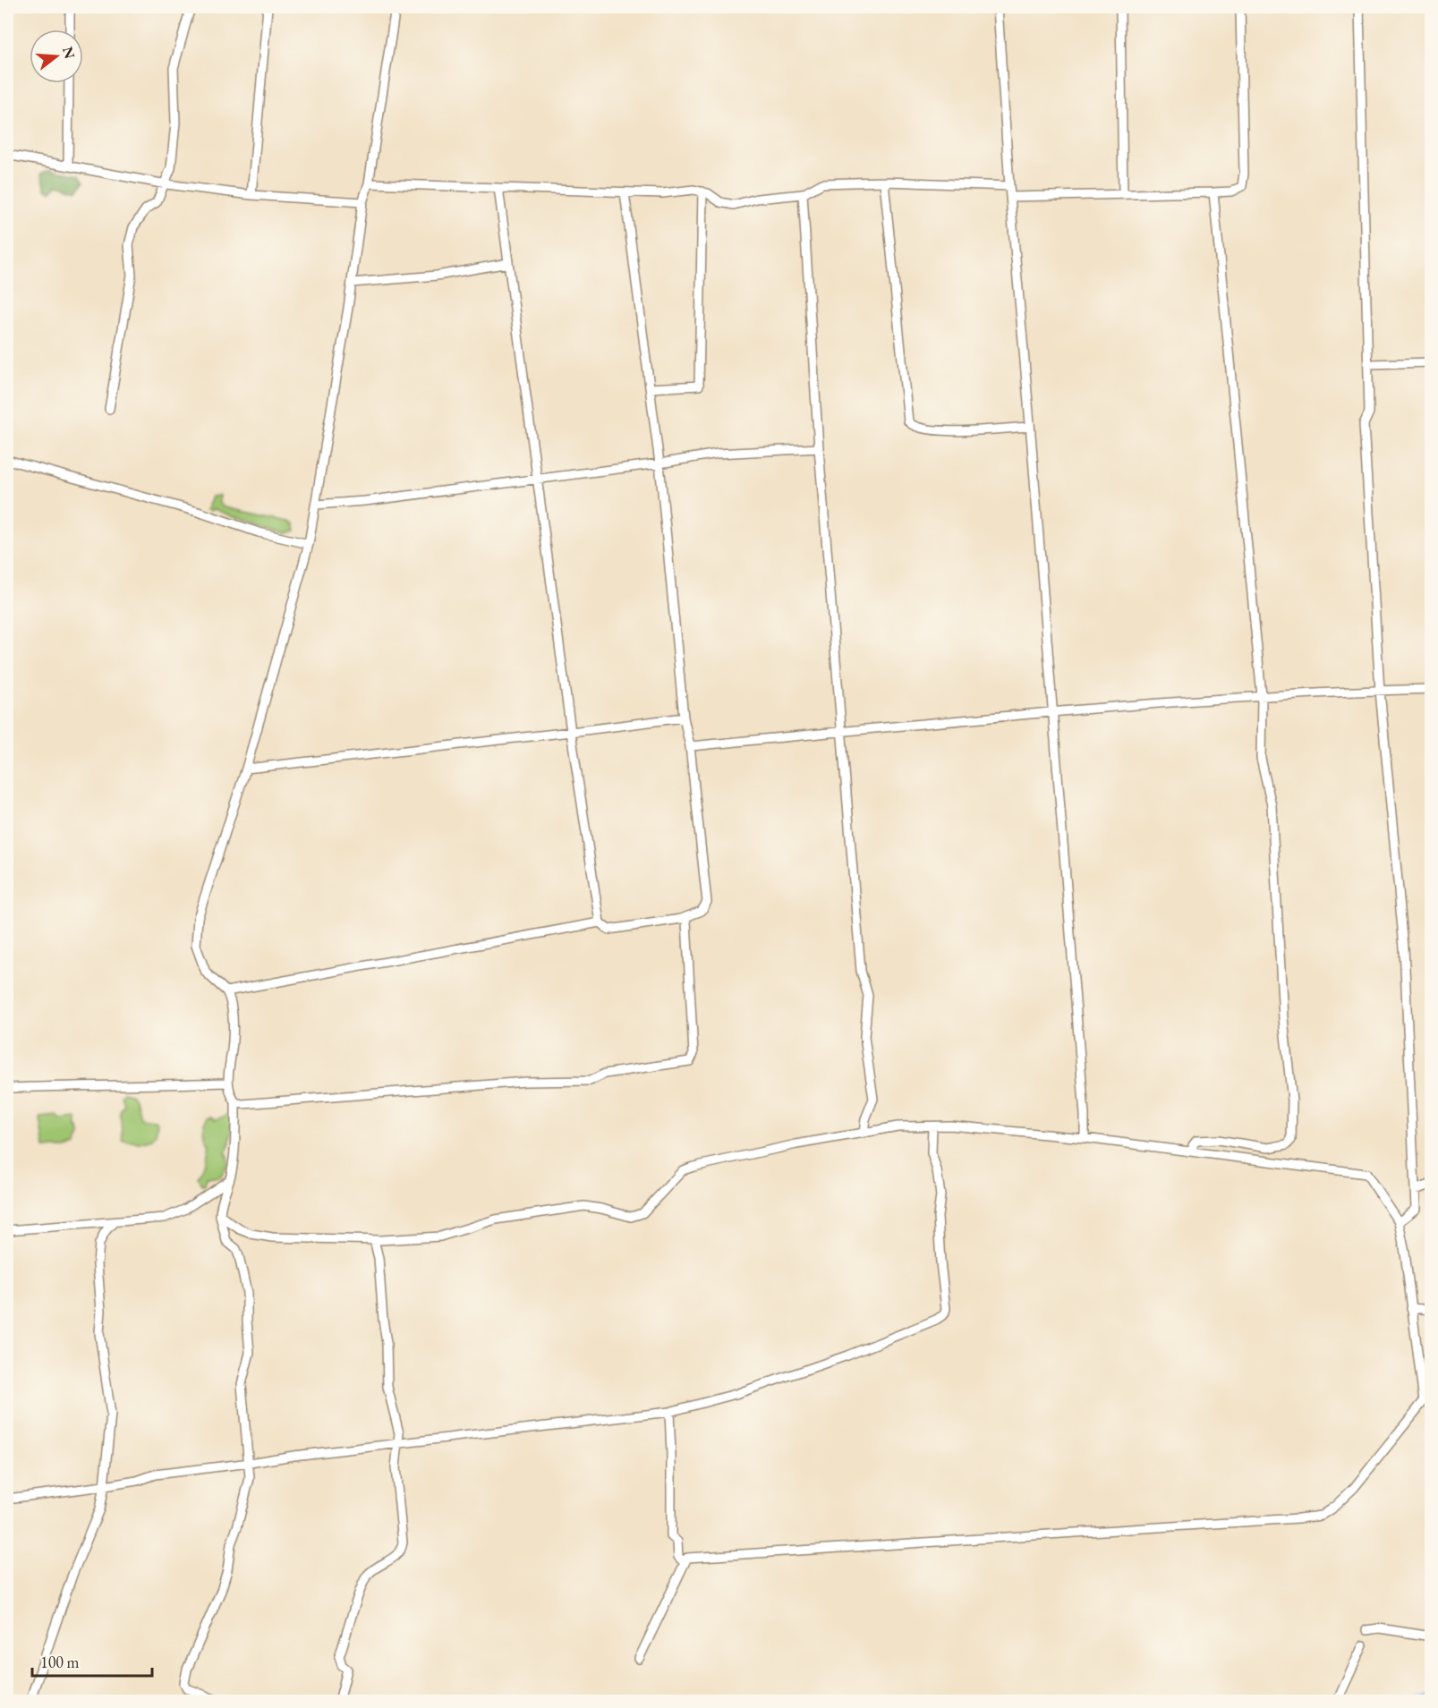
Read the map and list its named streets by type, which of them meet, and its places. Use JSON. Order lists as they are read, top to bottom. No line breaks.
{"scale_bar":"100 m","north":"right"}
